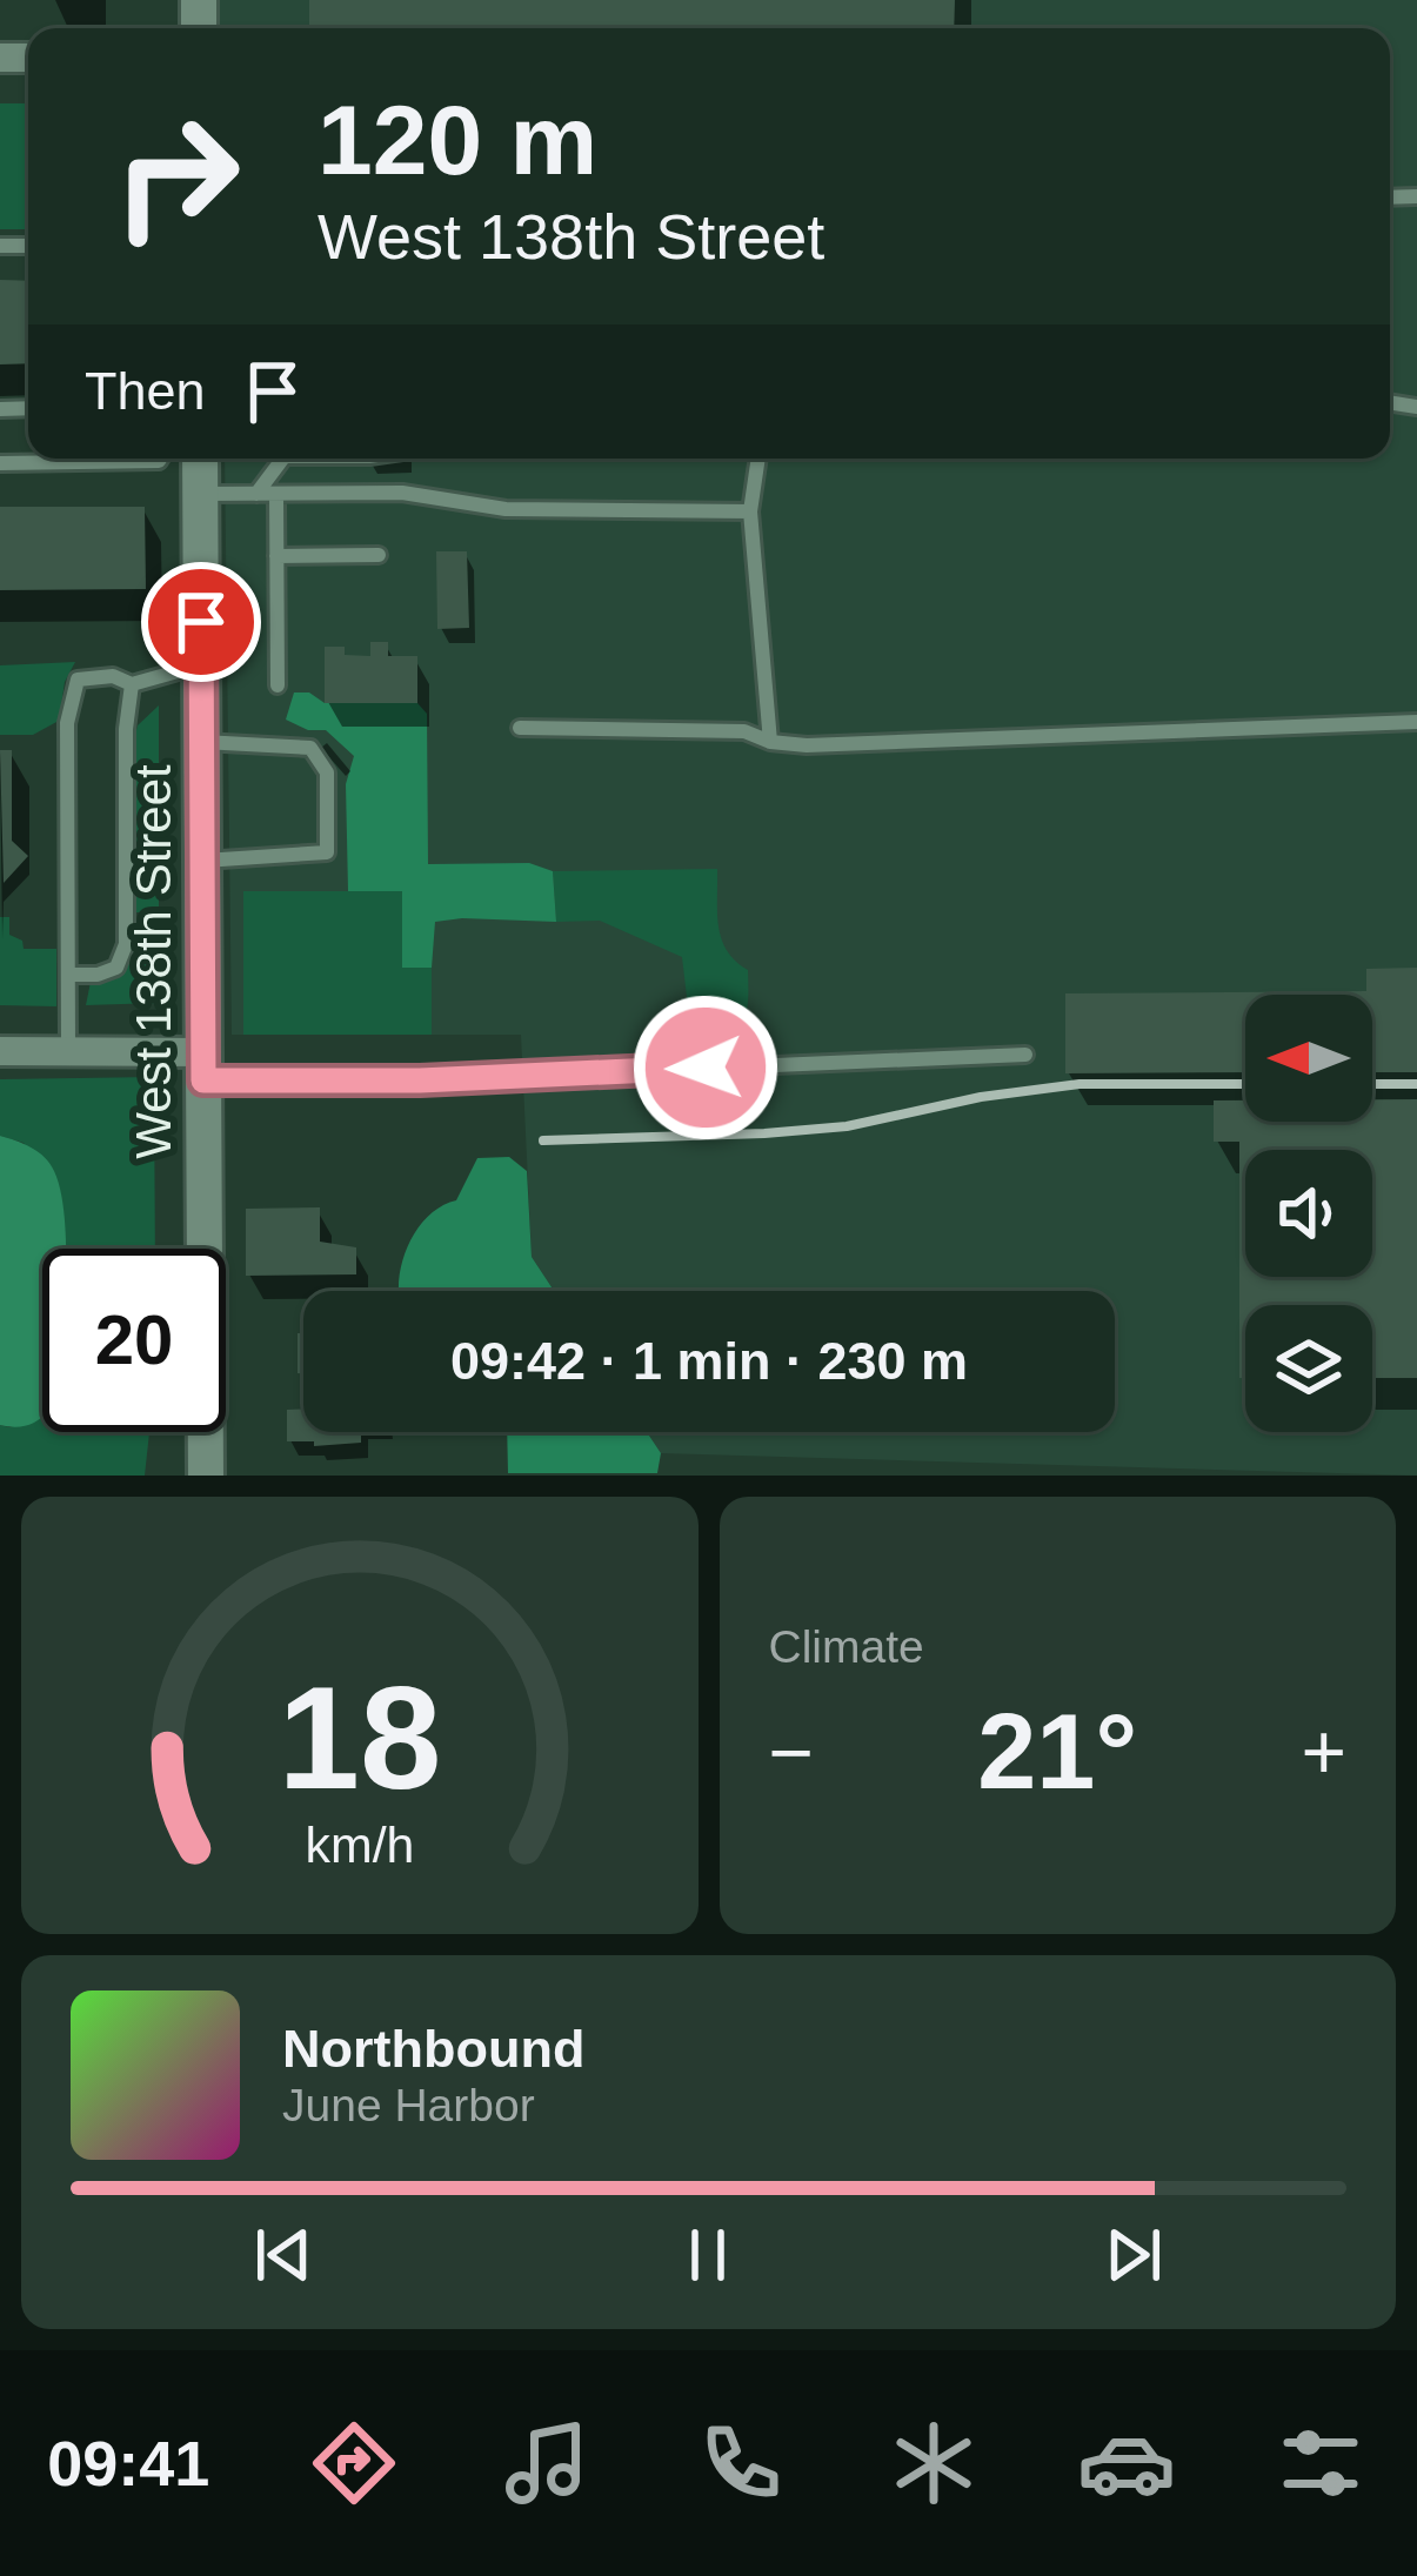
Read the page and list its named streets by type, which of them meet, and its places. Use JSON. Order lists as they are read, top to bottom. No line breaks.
{"streets":{"street":["West 138th Street"]},"north":"left","page":{"turn":["120 m","West 138th Street"],"then":"Then","limit":"20","trip":"09:42 · 1 min · 230 m","tile":"Climate","heat":["−","21°","+"],"song":["Northbound","June Harbor"],"tabs":"09:41","gauge":["18","km/h"]}}
